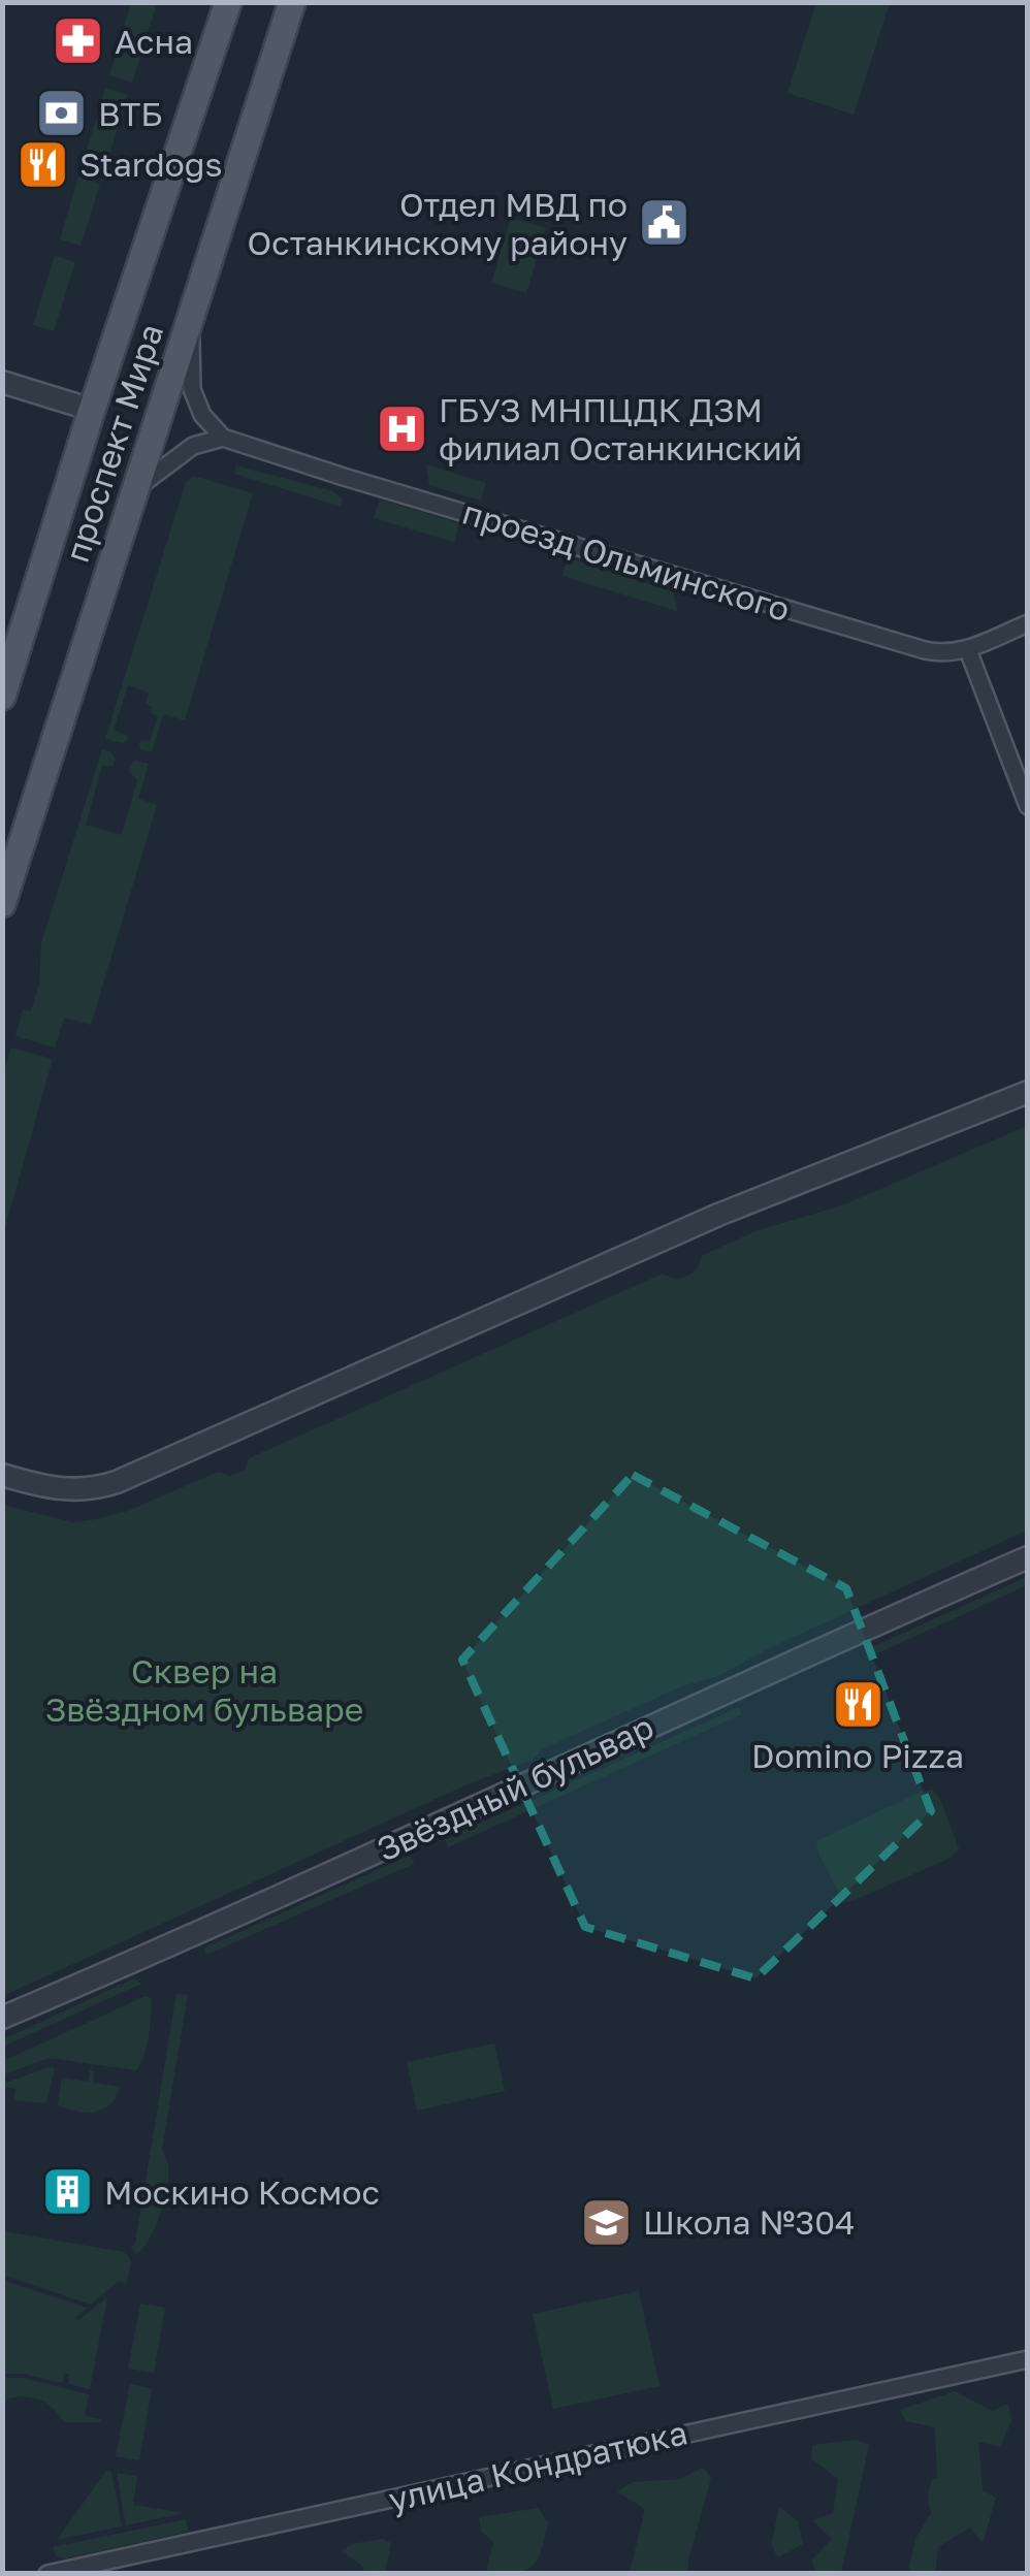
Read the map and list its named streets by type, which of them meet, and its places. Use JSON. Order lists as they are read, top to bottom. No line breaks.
{"streets":{"main road":["проспект Мира"],"street":["проезд Ольминского","Звёздный бульвар","улица Кондратюка"]},"parks":["Сквер на Звёздном бульваре"],"places":{"pharmacy":["Асна"],"bank":["ВТБ"],"restaurant":["Stardogs","Domino Pizza"],"public building":["Отдел МВД по Останкинскому району"],"hospital":["ГБУЗ МНПЦДК ДЗМ филиал Останкинский"],"building":["Москино Космос"],"school or university":["Школа №304"]}}
